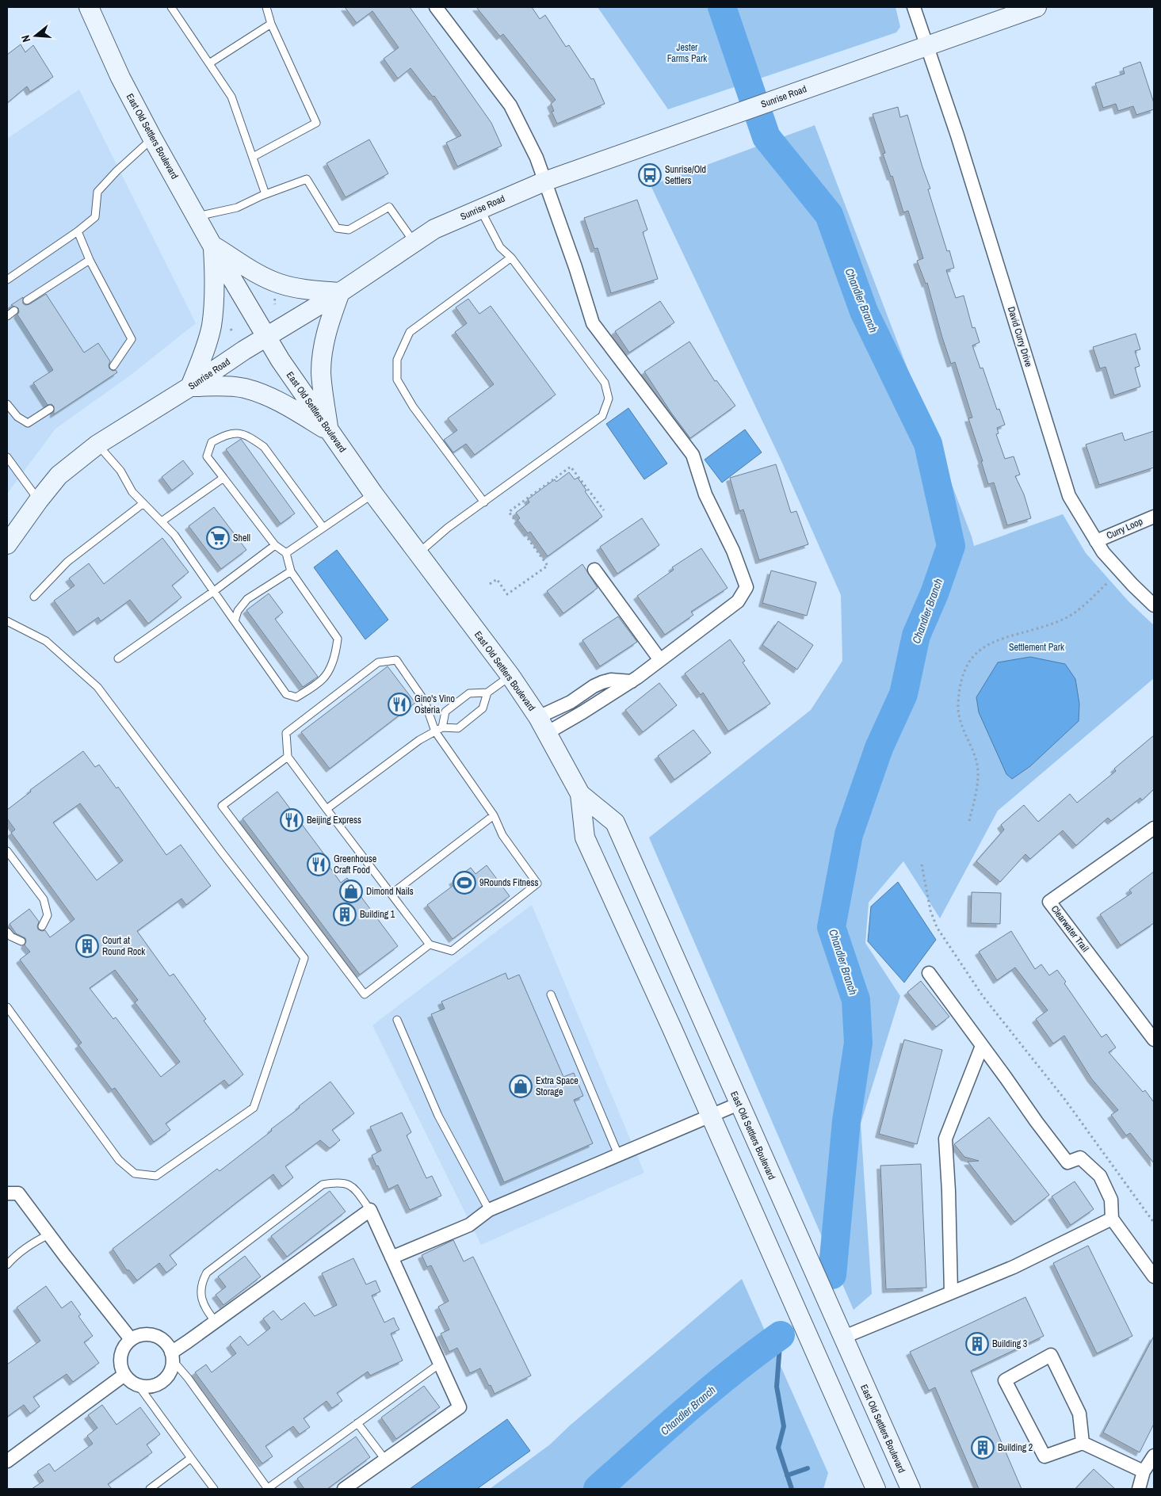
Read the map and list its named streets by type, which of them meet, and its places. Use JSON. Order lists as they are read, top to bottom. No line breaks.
{"streets":{"main road":["Sunrise Road","East Old Settlers Boulevard"],"street":["David Curry Drive","Curry Loop","Clearwater Trail"]},"crossings":[["Sunrise Road","East Old Settlers Boulevard"],["Sunrise Road","David Curry Drive"],["David Curry Drive","Curry Loop"]],"water":["Chandler Branch"],"parks":["Jester Farms Park","Settlement Park"],"places":{"bus stop":["Sunrise/Old Settlers"],"supermarket":["Shell"],"restaurant":["Gino's Vino Osteria","Beijing Express","Greenhouse Craft Food"],"sports":["9Rounds Fitness"],"shop":["Dimond Nails","Extra Space Storage"],"building":["Building 1","Court at Round Rock","Building 3","Building 2"]},"north":"left"}
